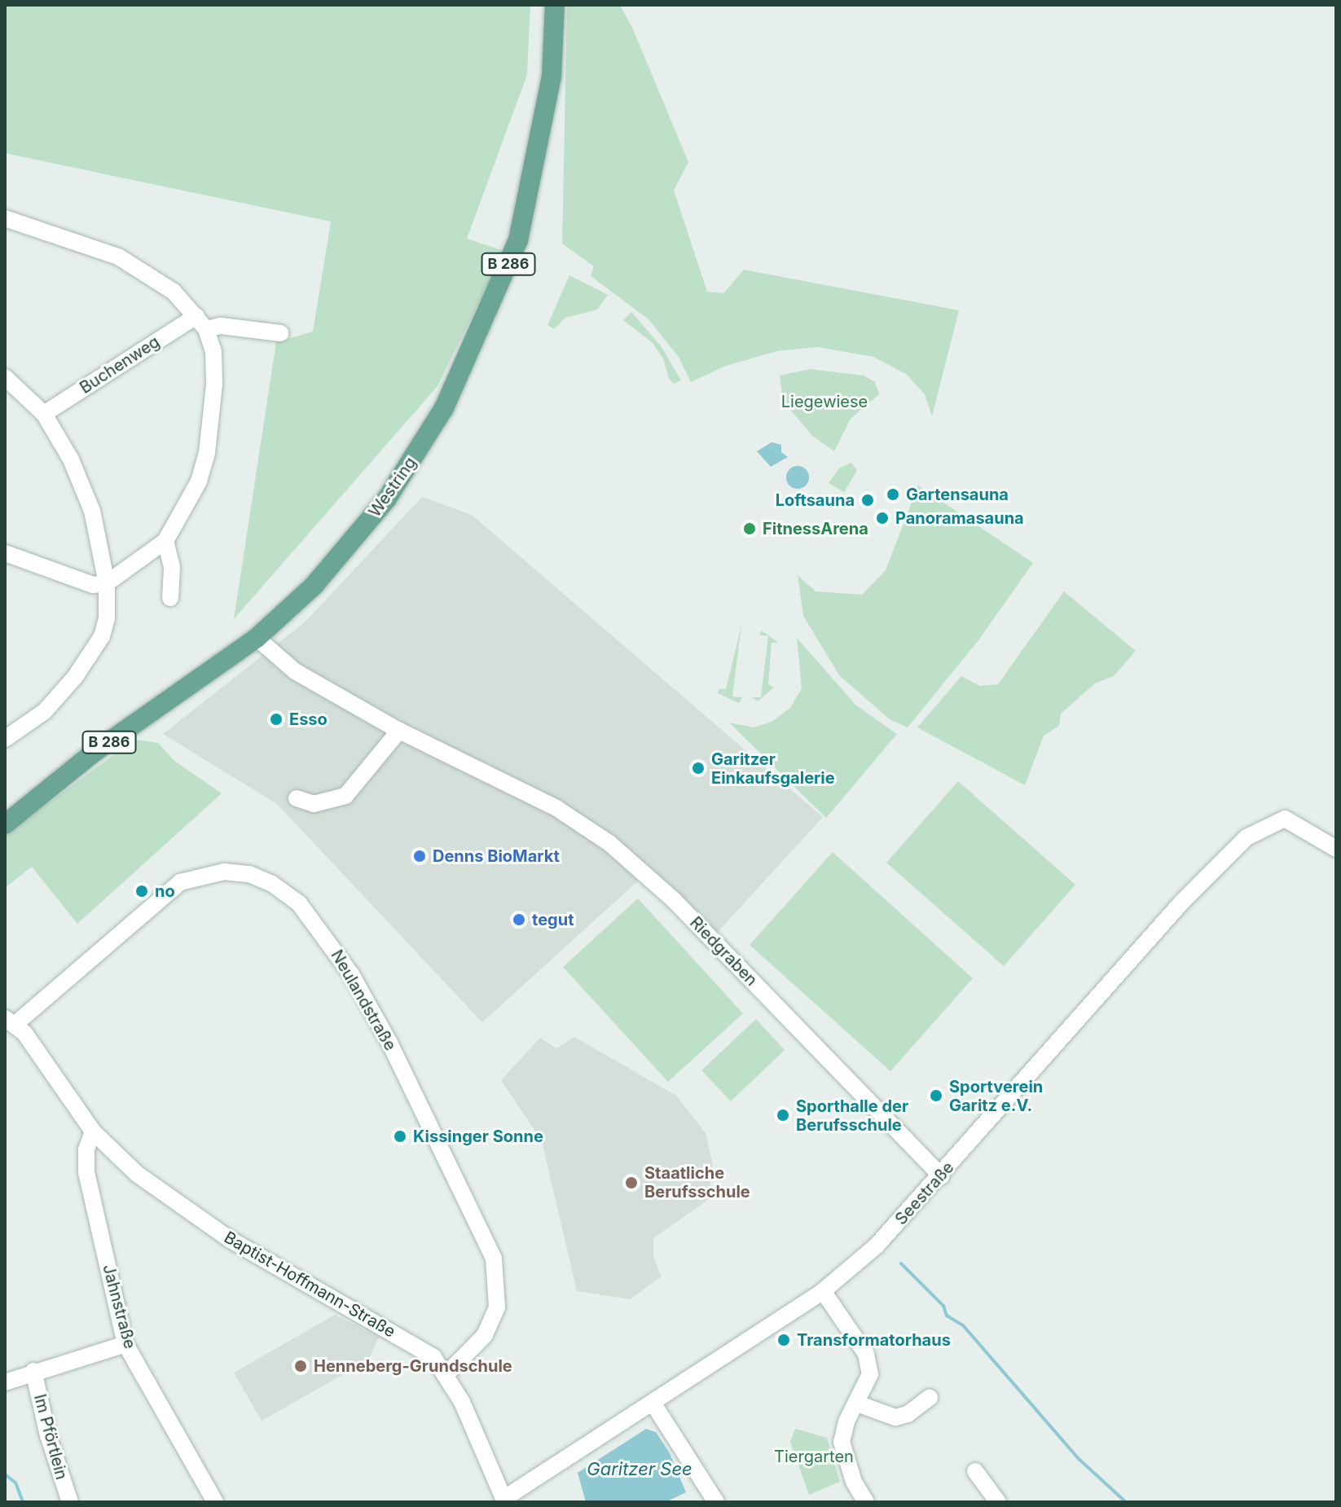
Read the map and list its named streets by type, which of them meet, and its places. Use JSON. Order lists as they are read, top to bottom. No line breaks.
{"streets":{"main road":["B 286","Westring"],"street":["Buchenweg","Riedgraben","Neulandstraße","Seestraße","Baptist-Hoffmann-Straße","Jahnstraße","Im Pförtlein"]},"crossings":[["Westring","Riedgraben"],["Riedgraben","Seestraße"],["Neulandstraße","Baptist-Hoffmann-Straße"],["Seestraße","Baptist-Hoffmann-Straße"],["Baptist-Hoffmann-Straße","Jahnstraße"]],"water":["Garitzer See"],"parks":["Liegewiese","Tiergarten"],"places":["Gartensauna","Loftsauna","Panoramasauna","FitnessArena","Esso","Garitzer Einkaufsgalerie","Denns BioMarkt","no","tegut","Sportverein Garitz e.V.","Sporthalle der Berufsschule","Kissinger Sonne","Staatliche Berufsschule","Transformatorhaus","Henneberg-Grundschule"]}
